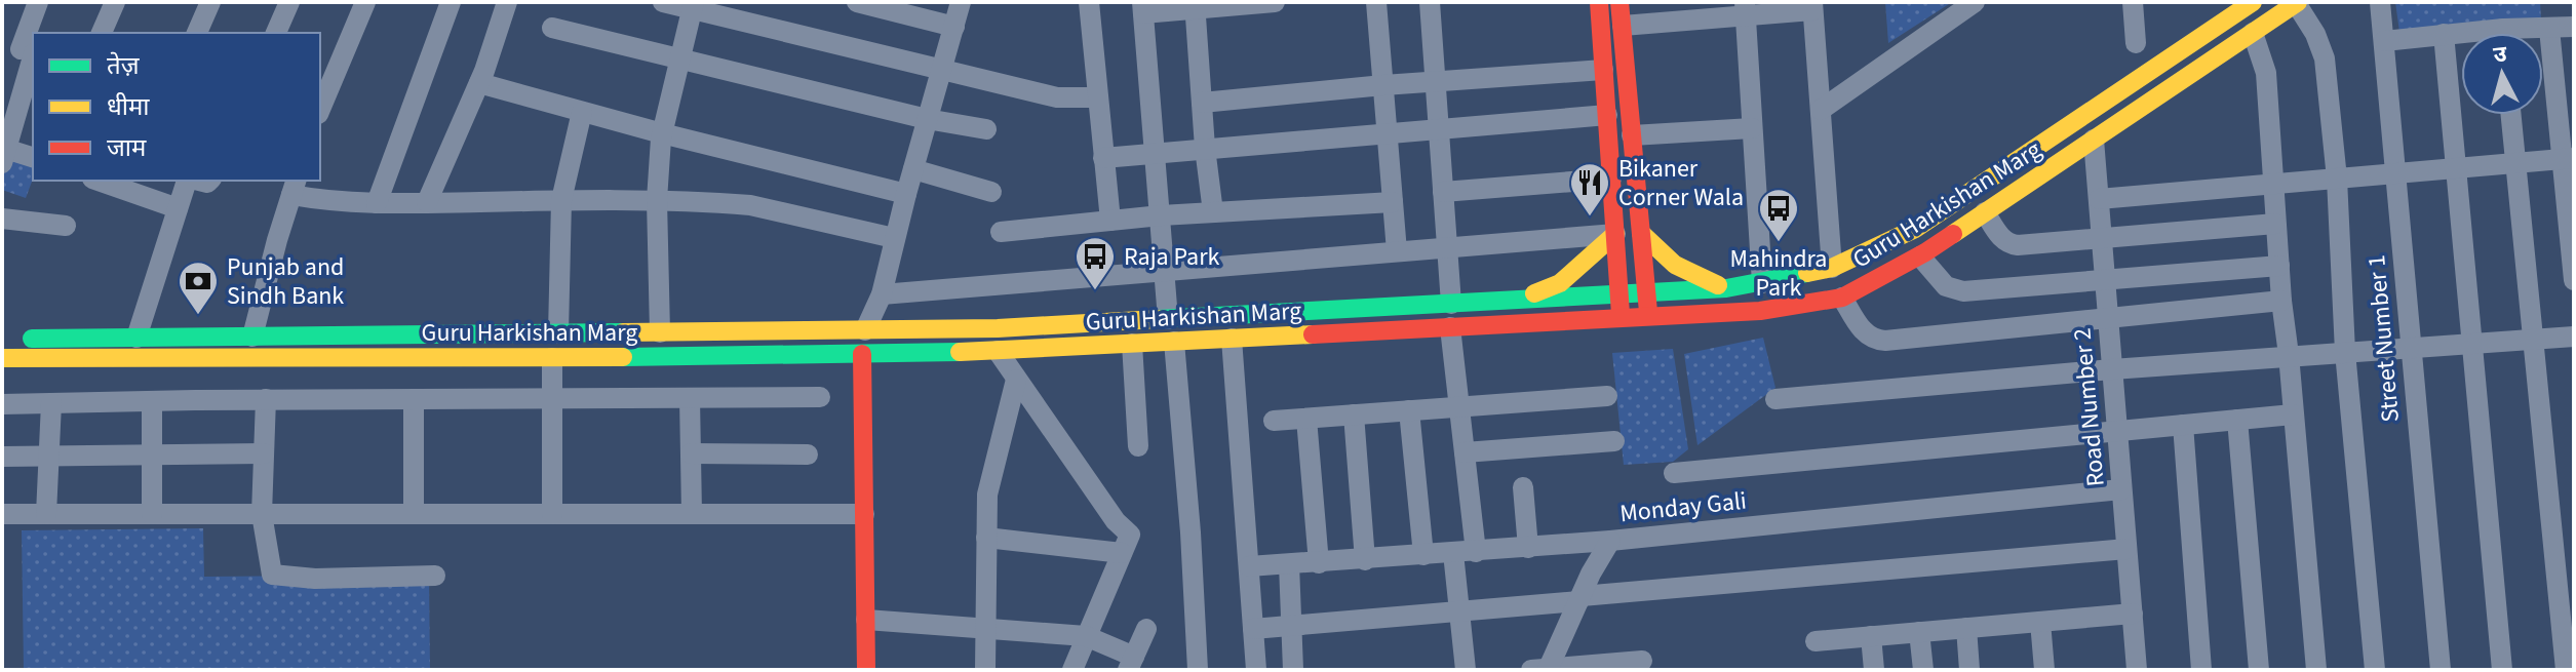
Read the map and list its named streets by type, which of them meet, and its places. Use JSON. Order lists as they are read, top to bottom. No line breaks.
{"streets":{"main road":["Guru Harkishan Marg"],"street":["Street Number 1","Road Number 2","Monday Gali"]},"crossings":[["Guru Harkishan Marg","Road Number 2"],["Road Number 2","Monday Gali"]],"places":{"restaurant":["Bikaner Corner Wala"],"bus stop":["Mahindra Park","Raja Park"],"bank":["Punjab and Sindh Bank"]},"legend":["तेज़","धीमा","जाम"],"north":"top"}
